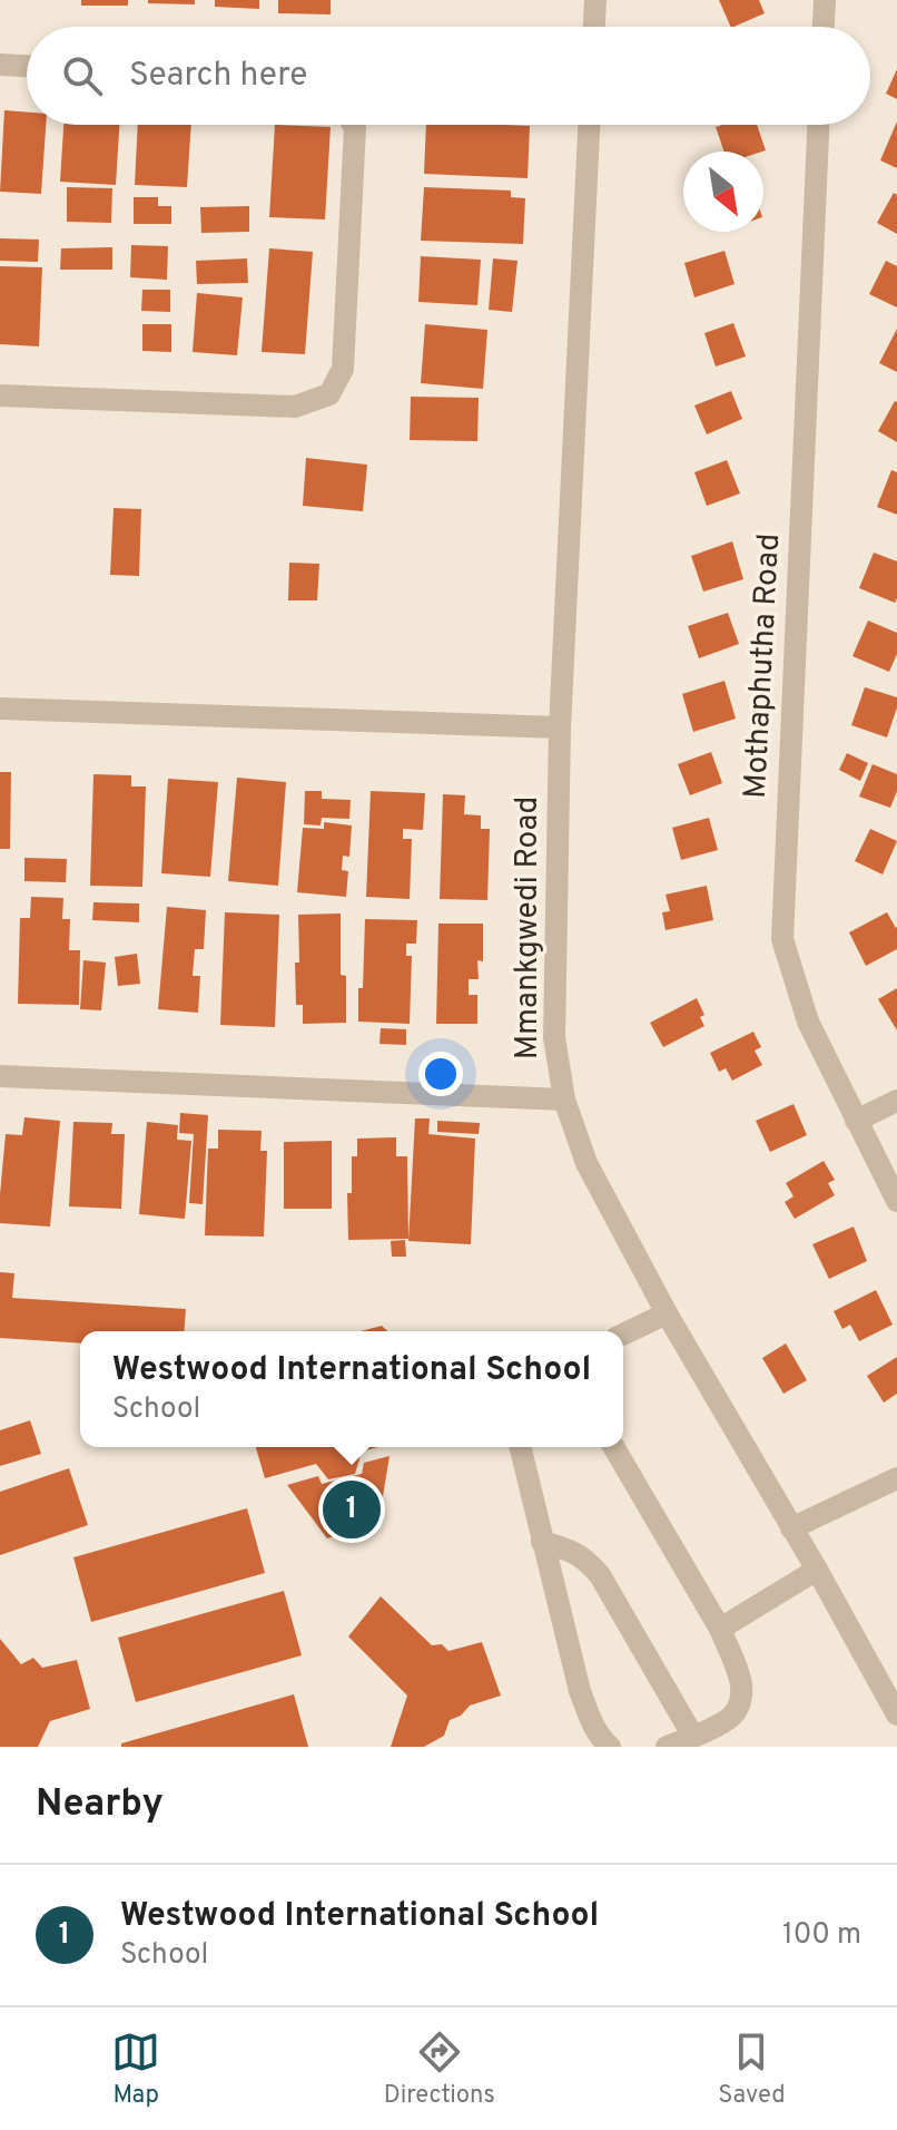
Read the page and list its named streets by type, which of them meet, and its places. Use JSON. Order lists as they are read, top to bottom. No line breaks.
{"streets":{"street":["Mothaphutha Road","Mmankgwedi Road"]},"north":"bottom right","page":{"search":"Search here","popup":["Westwood International School","School"],"pins":"1","heading":"Nearby","list":[{"mark":"1","name":"Westwood International School","note":"School","value":"100 m"}],"nav":["Map","Directions","Saved"]}}
